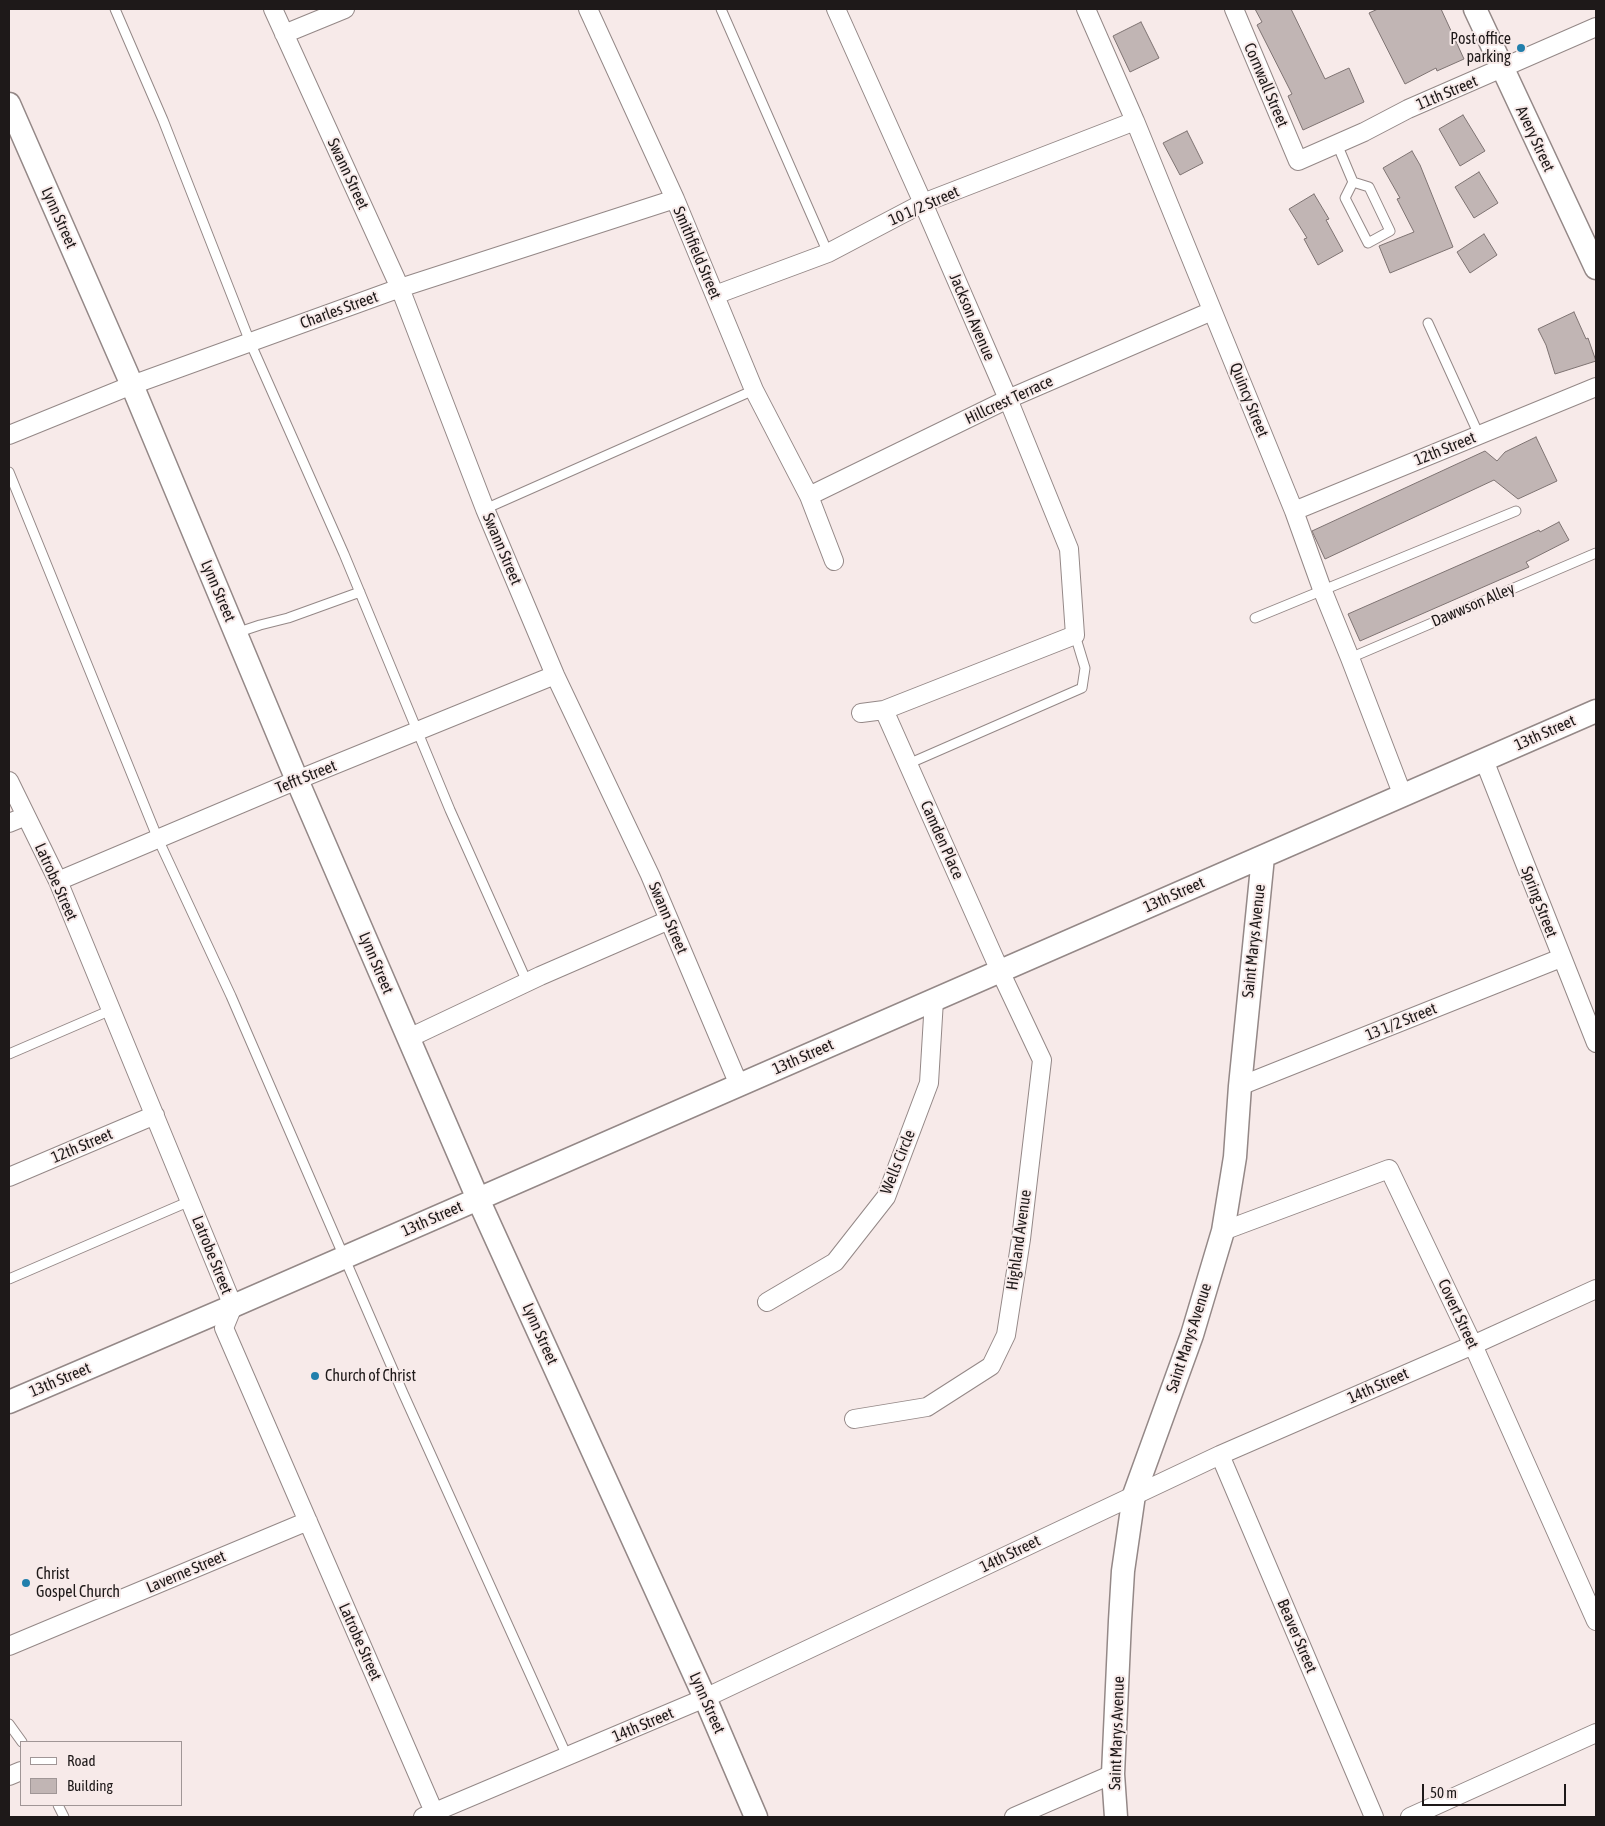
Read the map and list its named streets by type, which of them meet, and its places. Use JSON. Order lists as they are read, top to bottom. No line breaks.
{"streets":{"street":["Cornwall Street","11th Street","Avery Street","Swann Street","10 1/2 Street","Lynn Street","Smithfield Street","Charles Street","Jackson Avenue","Hillcrest Terrace","Quincy Street","12th Street","13th Street","Tefft Street","Camden Place","Latrobe Street","Spring Street","Saint Marys Avenue","13 1/2 Street","Wells Circle","Highland Avenue","Covert Street","14th Street","Laverne Street","Beaver Street"],"lane":["Dawwson Alley"]},"crossings":[["Cornwall Street","11th Street"],["11th Street","Avery Street"],["Swann Street","Charles Street"],["Swann Street","13th Street"],["Swann Street","Tefft Street"],["10 1/2 Street","Smithfield Street"],["10 1/2 Street","Jackson Avenue"],["10 1/2 Street","Quincy Street"],["Lynn Street","Charles Street"],["Lynn Street","13th Street"],["Lynn Street","Tefft Street"],["Lynn Street","14th Street"],["Smithfield Street","Charles Street"],["Smithfield Street","Hillcrest Terrace"],["Jackson Avenue","Hillcrest Terrace"],["Hillcrest Terrace","Quincy Street"],["Quincy Street","12th Street"],["Quincy Street","Dawwson Alley"],["Quincy Street","13th Street"],["12th Street","Latrobe Street"],["13th Street","Camden Place"],["13th Street","Latrobe Street"],["13th Street","Spring Street"],["13th Street","Saint Marys Avenue"],["13th Street","Wells Circle"],["13th Street","Highland Avenue"],["Tefft Street","Latrobe Street"],["Camden Place","Highland Avenue"],["Latrobe Street","14th Street"],["Latrobe Street","Laverne Street"],["Spring Street","13 1/2 Street"],["Saint Marys Avenue","13 1/2 Street"],["Saint Marys Avenue","Covert Street"],["Saint Marys Avenue","14th Street"],["Covert Street","14th Street"],["14th Street","Beaver Street"]],"places":["Post office parking","Church of Christ","Christ Gospel Church"],"legend":["Road","Building"],"scale_bar":"50 m"}
